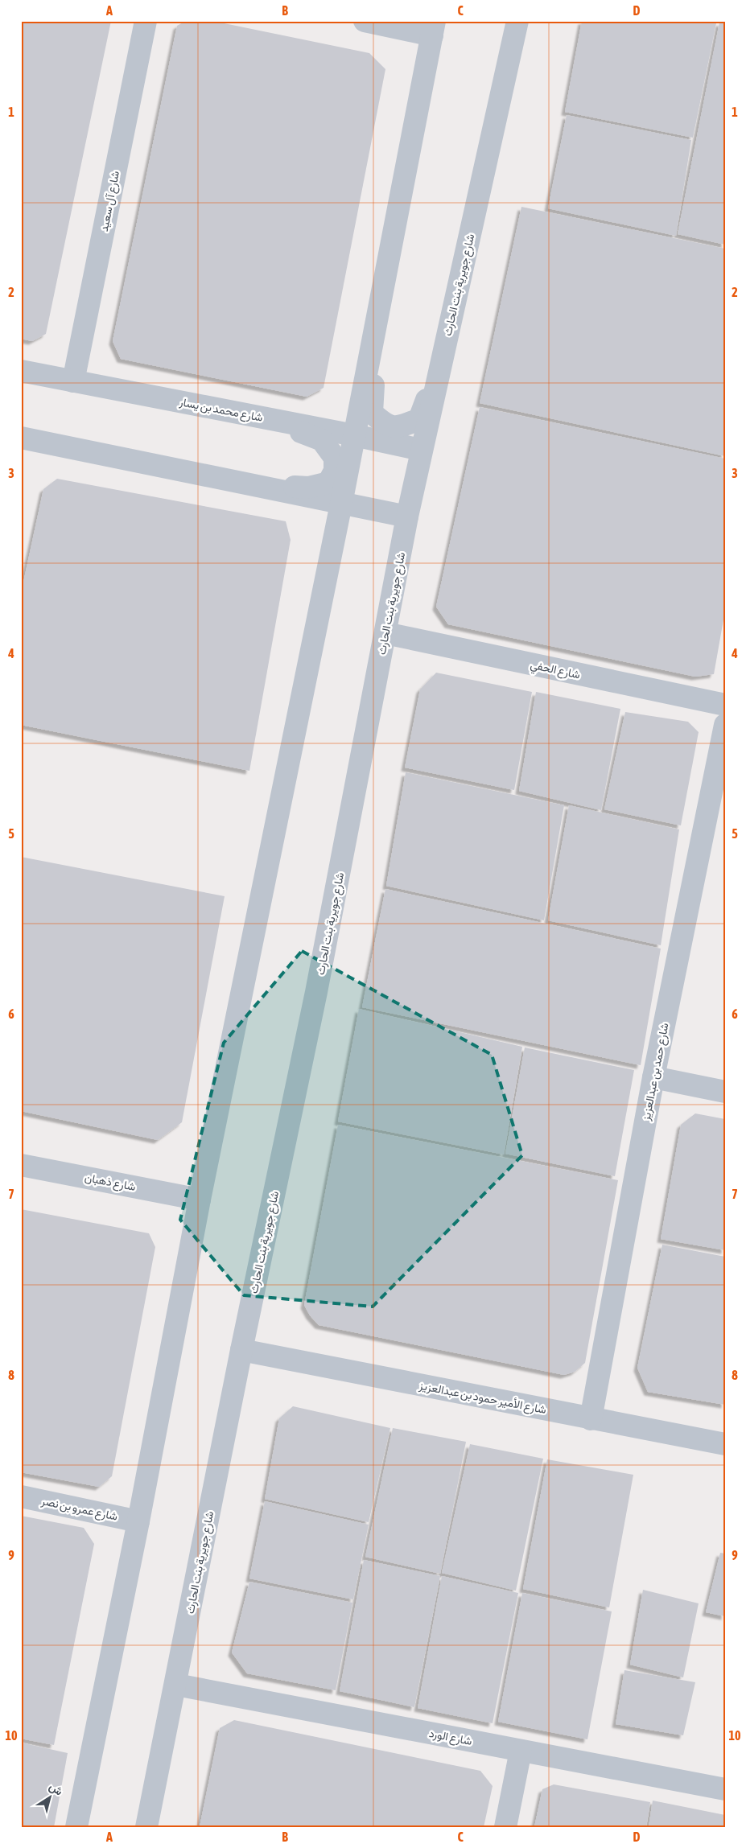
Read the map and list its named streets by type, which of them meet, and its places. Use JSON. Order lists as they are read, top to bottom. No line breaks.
{"streets":{"street":["شارع آل سعيد","شارع جويرية بنت الحارث","شارع محمد بن يسار","شارع الحفي","شارع حمد بن عبدالعزيز","شارع ذهبان","شارع الأمير حمود بن عبدالعزيز","شارع عمرو بن نصر","شارع الورد"]},"crossings":[["شارع آل سعيد","شارع محمد بن يسار"],["شارع جويرية بنت الحارث","شارع محمد بن يسار"],["شارع جويرية بنت الحارث","شارع الحفي"],["شارع جويرية بنت الحارث","شارع الأمير حمود بن عبدالعزيز"],["شارع جويرية بنت الحارث","شارع الورد"],["شارع حمد بن عبدالعزيز","شارع الأمير حمود بن عبدالعزيز"]],"north":"top right","grid":{"columns":["A","B","C","D"],"rows":["1","2","3","4","5","6","7","8","9","10"]}}
